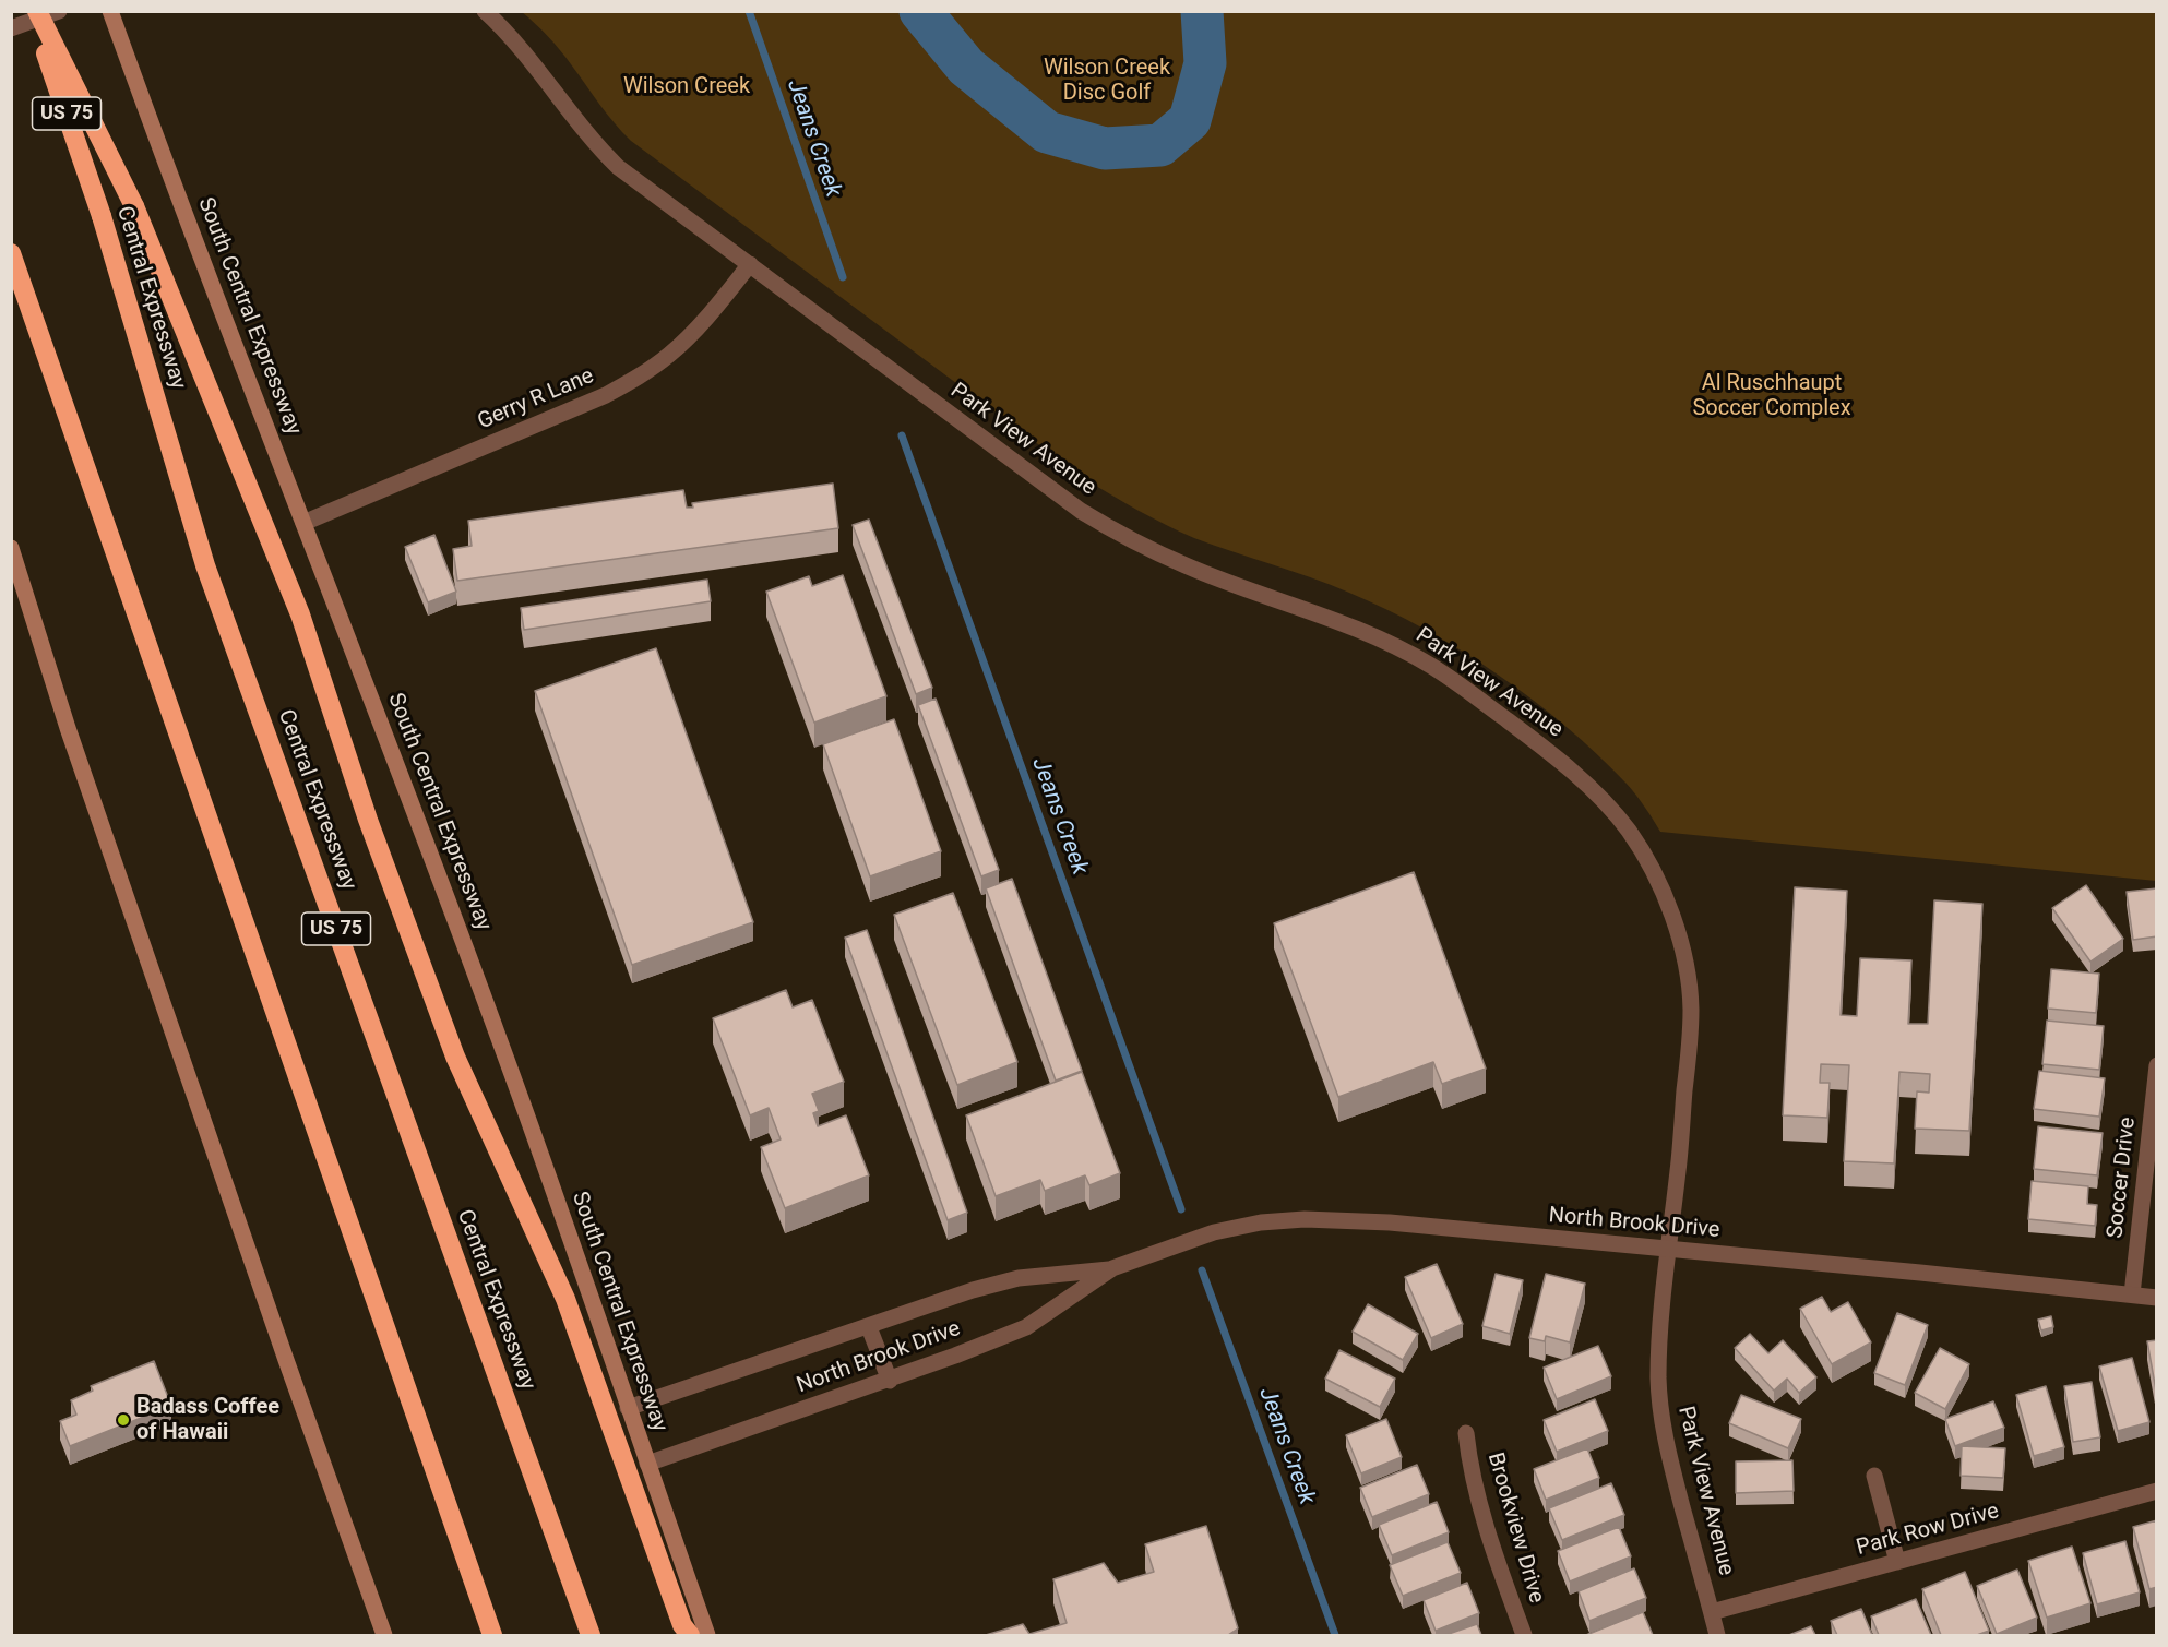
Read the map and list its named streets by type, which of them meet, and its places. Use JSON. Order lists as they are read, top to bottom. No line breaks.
{"streets":{"highway":["US 75","Central Expressway"],"main road":["South Central Expressway"],"street":["Gerry R Lane","Park View Avenue","Soccer Drive","North Brook Drive","Brookview Drive","Park Row Drive"]},"crossings":[["South Central Expressway","Gerry R Lane"],["South Central Expressway","North Brook Drive"],["Gerry R Lane","Park View Avenue"],["Park View Avenue","North Brook Drive"],["Park View Avenue","Park Row Drive"],["Soccer Drive","North Brook Drive"]],"water":["Jeans Creek"],"parks":["Wilson Creek Disc Golf","Wilson Creek","Al Ruschhaupt Soccer Complex"],"places":["Badass Coffee of Hawaii"]}
